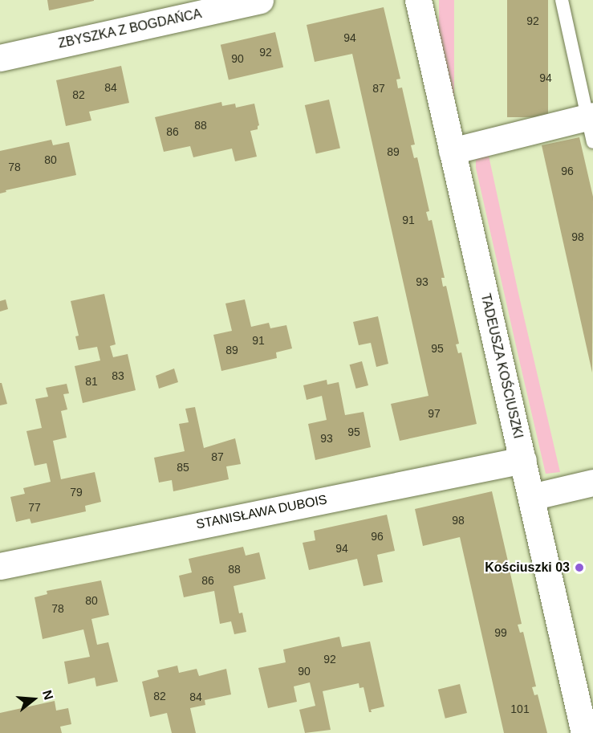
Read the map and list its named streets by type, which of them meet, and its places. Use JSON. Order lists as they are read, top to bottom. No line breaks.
{"streets":{"street":["ZBYSZKA Z BOGDAŃCA","TADEUSZA KOŚCIUSZKI","STANISŁAWA DUBOIS"]},"crossings":[["TADEUSZA KOŚCIUSZKI","STANISŁAWA DUBOIS"]],"places":["Kościuszki 03"],"house_numbers":["92","94","92","90","94","84","87","82","88","86","89","80","78","96","91","98","93","91","95","89","83","81","97","95","93","87","85","79","77","98","96","94","88","86","80","78","99","92","90","82","84","101"],"north":"right"}
